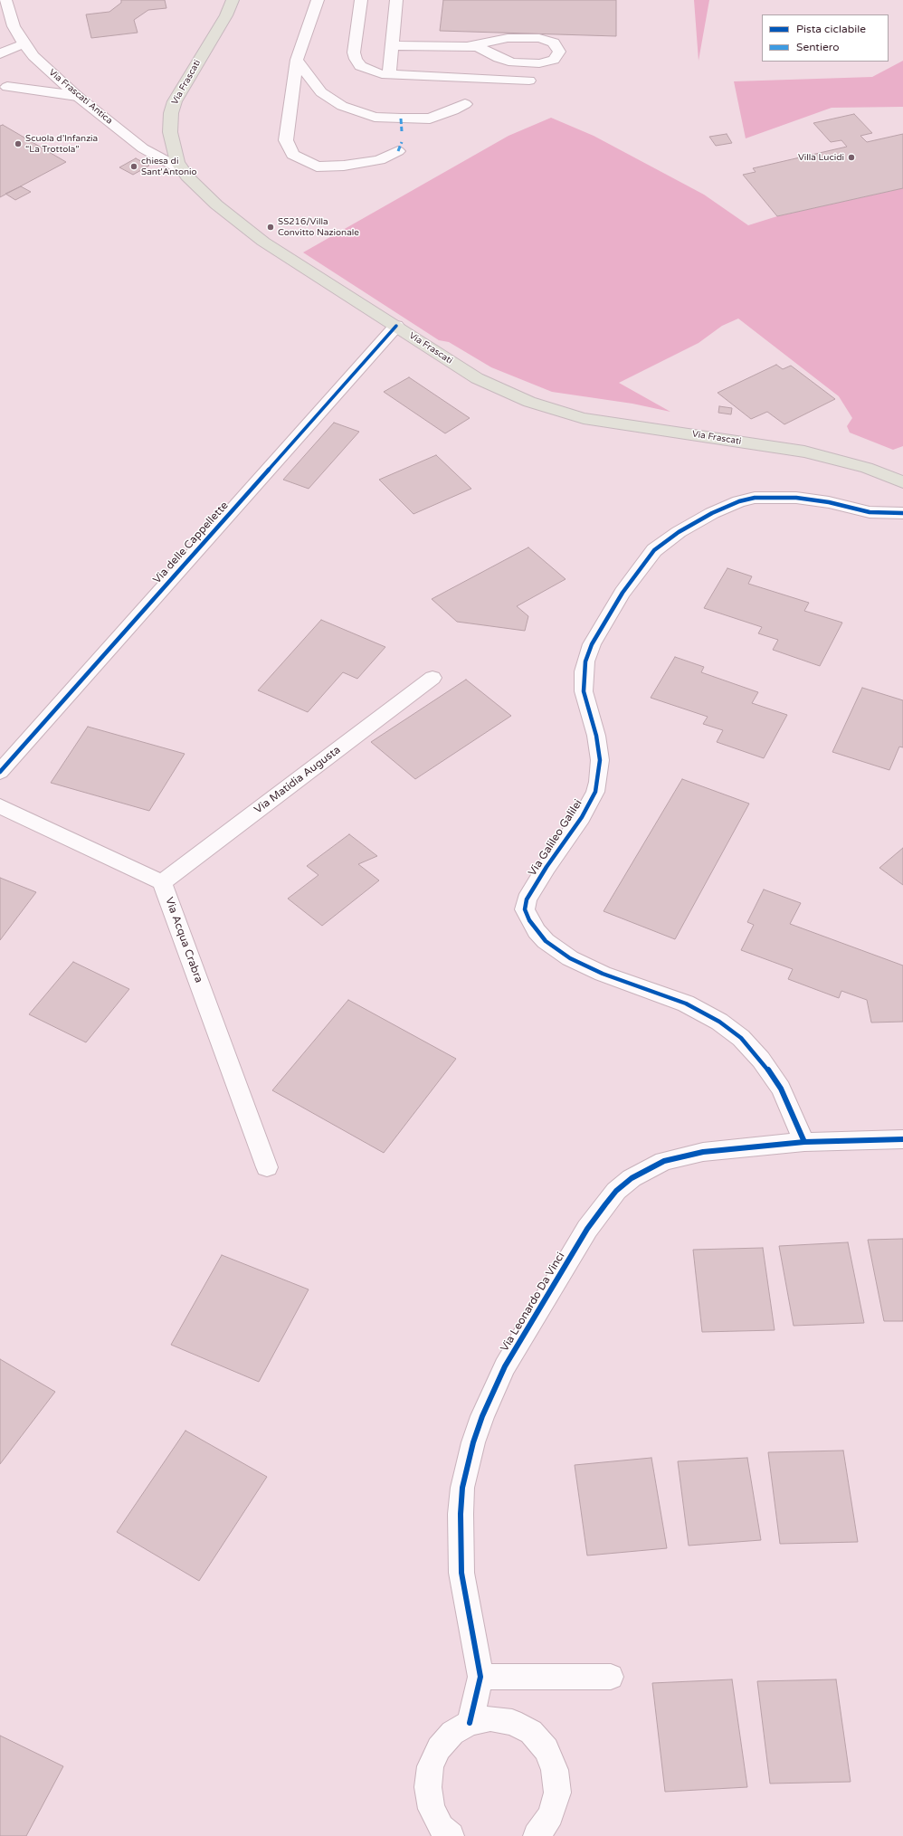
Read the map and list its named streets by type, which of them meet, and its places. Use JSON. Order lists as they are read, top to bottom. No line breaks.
{"streets":{"main road":["Via Frascati"],"street":["Via Frascati Antica","Via delle Cappellette","Via Matidia Augusta","Via Galileo Galilei","Via Acqua Crabra","Via Leonardo Da Vinci"]},"crossings":[["Via Frascati","Via Frascati Antica"],["Via Frascati","Via delle Cappellette"],["Via Matidia Augusta","Via Acqua Crabra"],["Via Galileo Galilei","Via Leonardo Da Vinci"]],"places":["Scuola d’Infanzia “La Trottola”","Villa Lucidi","chiesa di Sant'Antonio","SS216/Villa Convitto Nazionale"],"legend":["Pista ciclabile","Sentiero"]}
